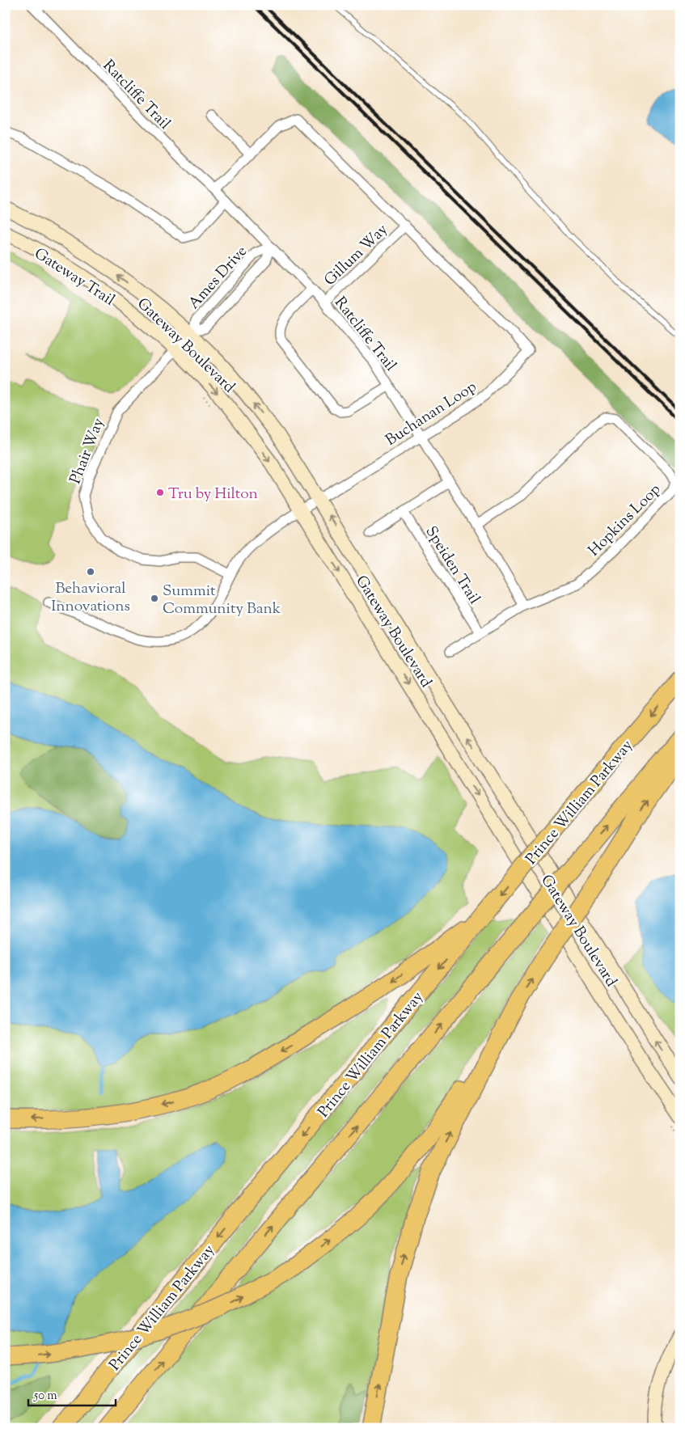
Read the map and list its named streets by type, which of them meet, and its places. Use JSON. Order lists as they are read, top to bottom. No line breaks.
{"streets":{"highway":["Prince William Parkway"],"street":["Ratcliffe Trail","Gillum Way","Ames Drive","Gateway Boulevard","Buchanan Loop","Phair Way","Hopkins Loop","Speiden Trail"]},"crossings":[["Ratcliffe Trail","Gillum Way"],["Ratcliffe Trail","Ames Drive"],["Ratcliffe Trail","Buchanan Loop"],["Ratcliffe Trail","Hopkins Loop"],["Gillum Way","Buchanan Loop"],["Ames Drive","Gateway Boulevard"],["Gateway Boulevard","Buchanan Loop"],["Gateway Boulevard","Phair Way"],["Buchanan Loop","Phair Way"]],"places":["Tru by Hilton","Behavioral Innovations","Summit Community Bank"],"scale_bar":"50 m"}
